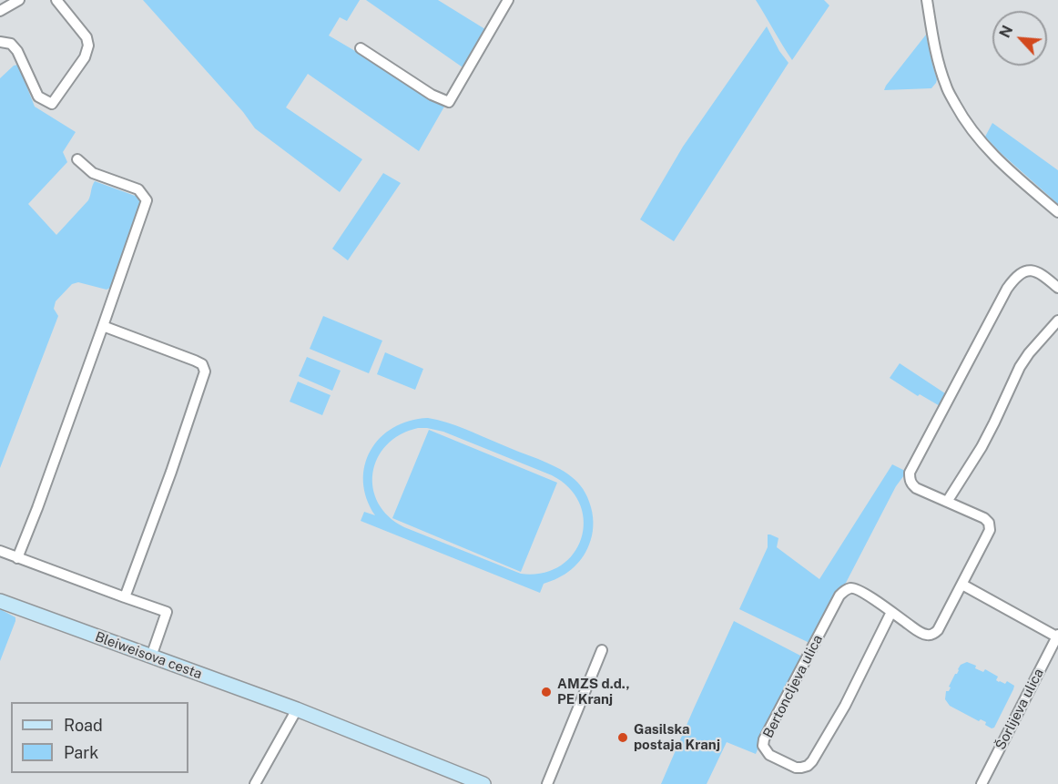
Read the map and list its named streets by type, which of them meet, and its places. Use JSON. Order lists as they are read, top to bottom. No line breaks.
{"streets":{"main road":["Bleiweisova cesta"],"street":["Bertoncljeva ulica","Šorlijeva ulica"]},"places":["AMZS d.d., PE Kranj","Gasilska postaja Kranj"],"legend":["Road","Park"],"north":"top left"}
